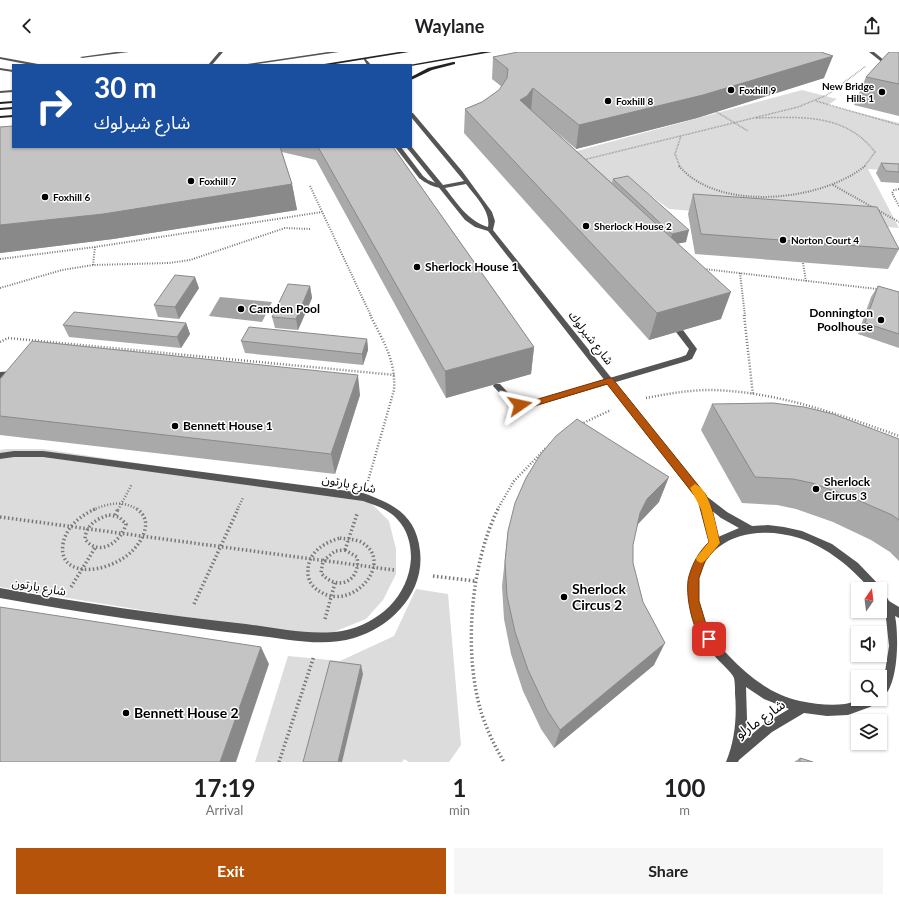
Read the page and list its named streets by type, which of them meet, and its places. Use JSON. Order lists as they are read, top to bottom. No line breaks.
{"streets":{"street":["شارع شيرلوك","شارع بارتون","شارع مارلو"]},"places":["Foxhill 9","New Bridge Hills 1","Foxhill 8","Foxhill 7","Foxhill 6","Sherlock House 2","Norton Court 4","Sherlock House 1","Camden Pool","Donnington Poolhouse","Bennett House 1","Sherlock Circus 3","Sherlock Circus 2","Bennett House 2"],"north":"top","page":{"header":"Waylane","turn":["30 m","شارع شيرلوك"],"eta":["17:19","Arrival","1","min","100","m"],"buttons":["Exit","Share"]}}
